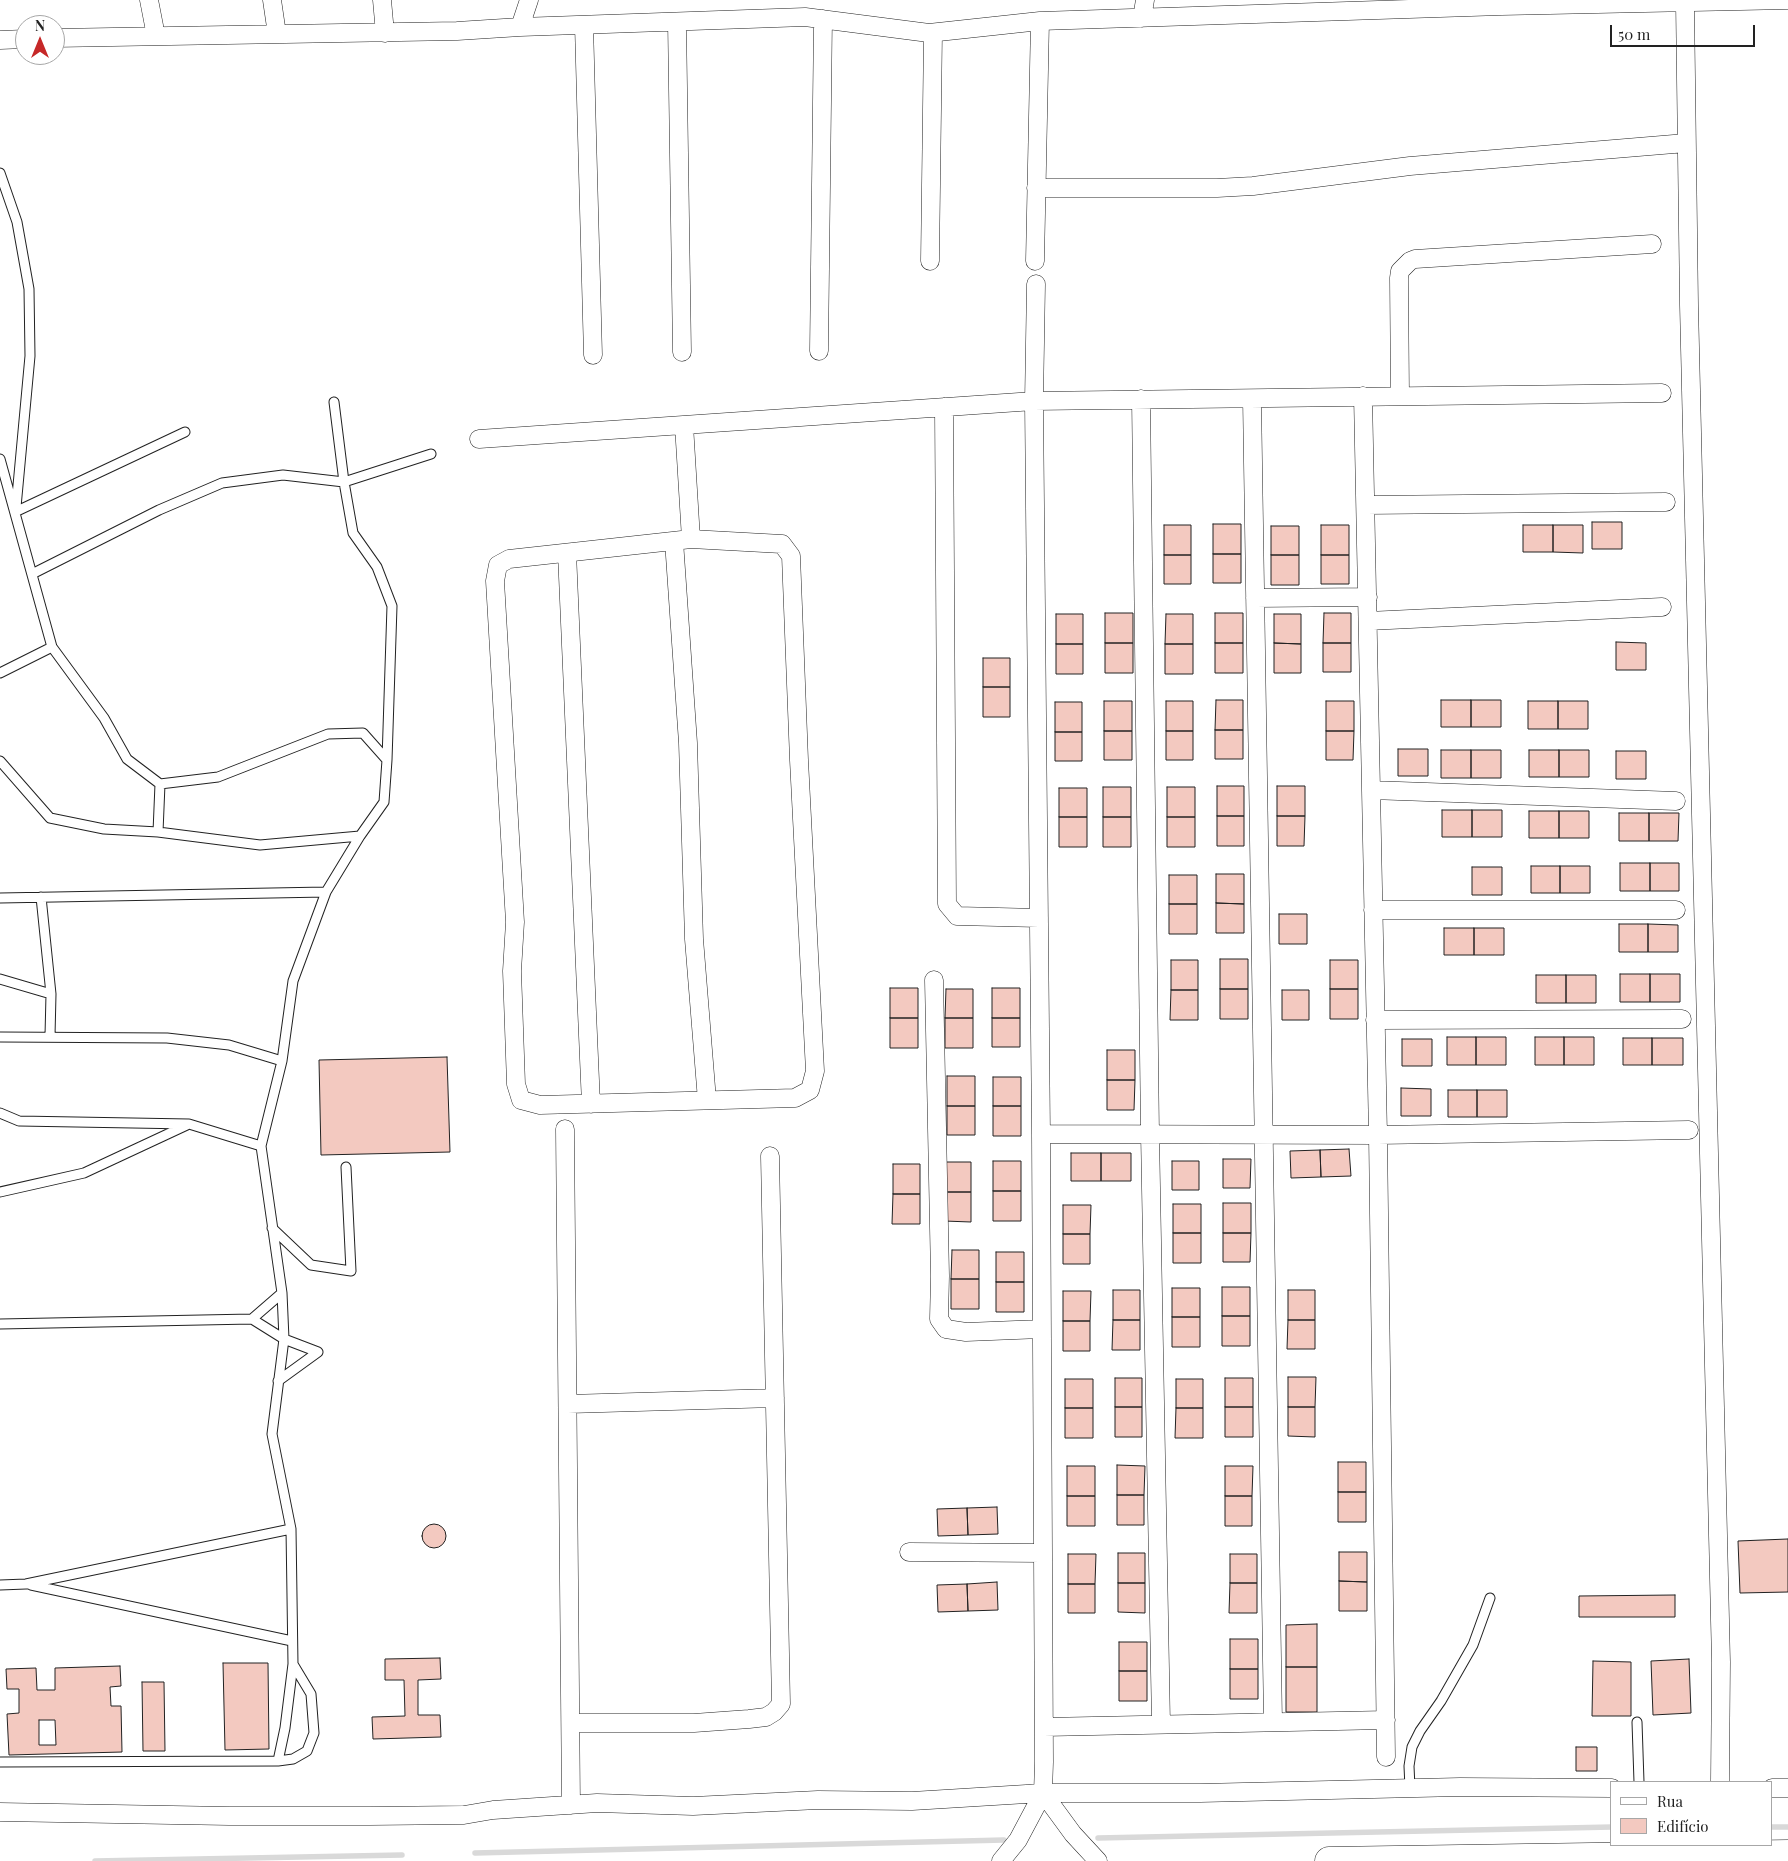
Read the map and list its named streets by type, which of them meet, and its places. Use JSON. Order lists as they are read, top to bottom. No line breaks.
{"legend":["Rua","Edifício"],"scale_bar":"50 m","north":"top"}
